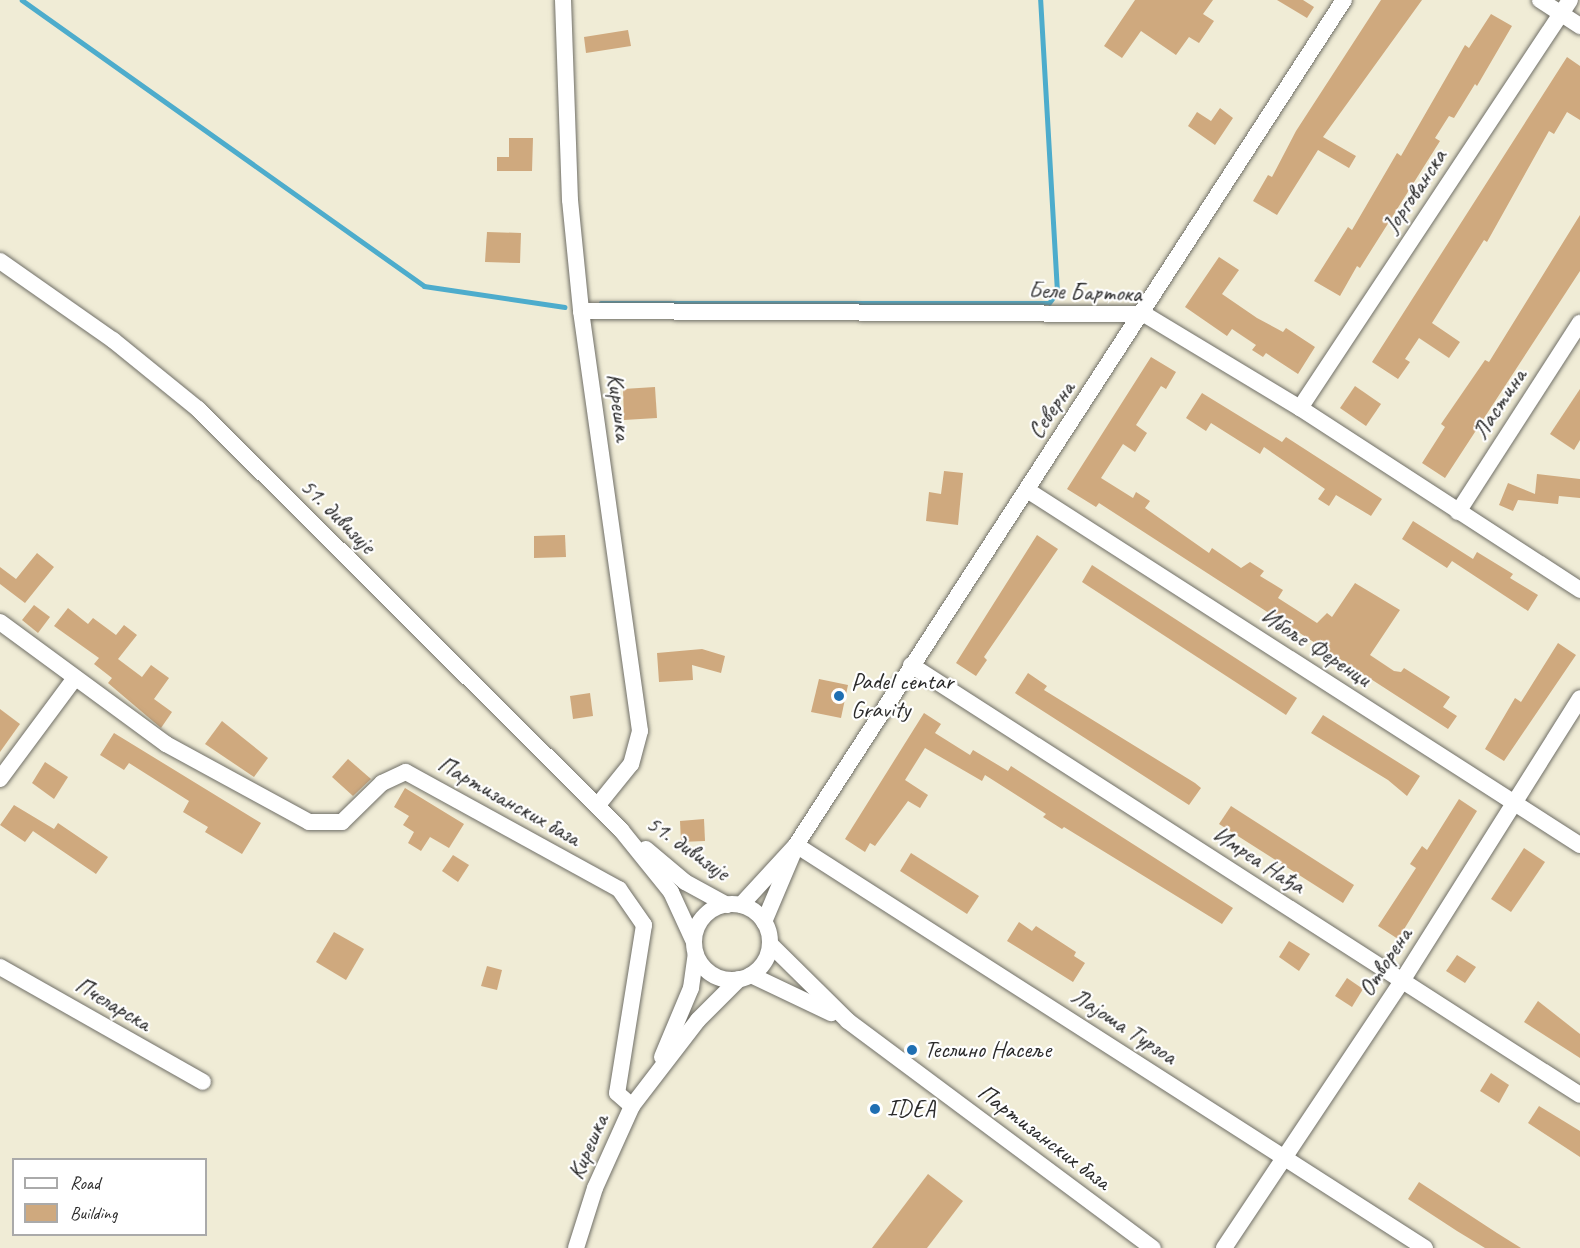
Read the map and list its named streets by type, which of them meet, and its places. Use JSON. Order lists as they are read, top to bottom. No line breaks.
{"streets":{"street":["Јоргованска","Беле Бартока","Ластина","Кирешка","Северна","51. дивизије","Ибоље Ференци","Партизанских база","Имреа Нађа","Отворена","Пчеларска","Лајоша Турзоа"]},"crossings":[["Јоргованска","Беле Бартока"],["Беле Бартока","Ластина"],["Беле Бартока","Кирешка"],["Беле Бартока","Северна"],["Кирешка","Северна"],["Кирешка","51. дивизије"],["Кирешка","Партизанских база"],["Северна","51. дивизије"],["Северна","Ибоље Ференци"],["Северна","Партизанских база"],["Северна","Имреа Нађа"],["Северна","Лајоша Турзоа"],["51. дивизије","Партизанских база"],["Ибоље Ференци","Отворена"],["Имреа Нађа","Отворена"],["Отворена","Лајоша Турзоа"]],"places":["Padel centar Gravity","Теслино Насеље","IDEA"],"legend":["Road","Building"]}
